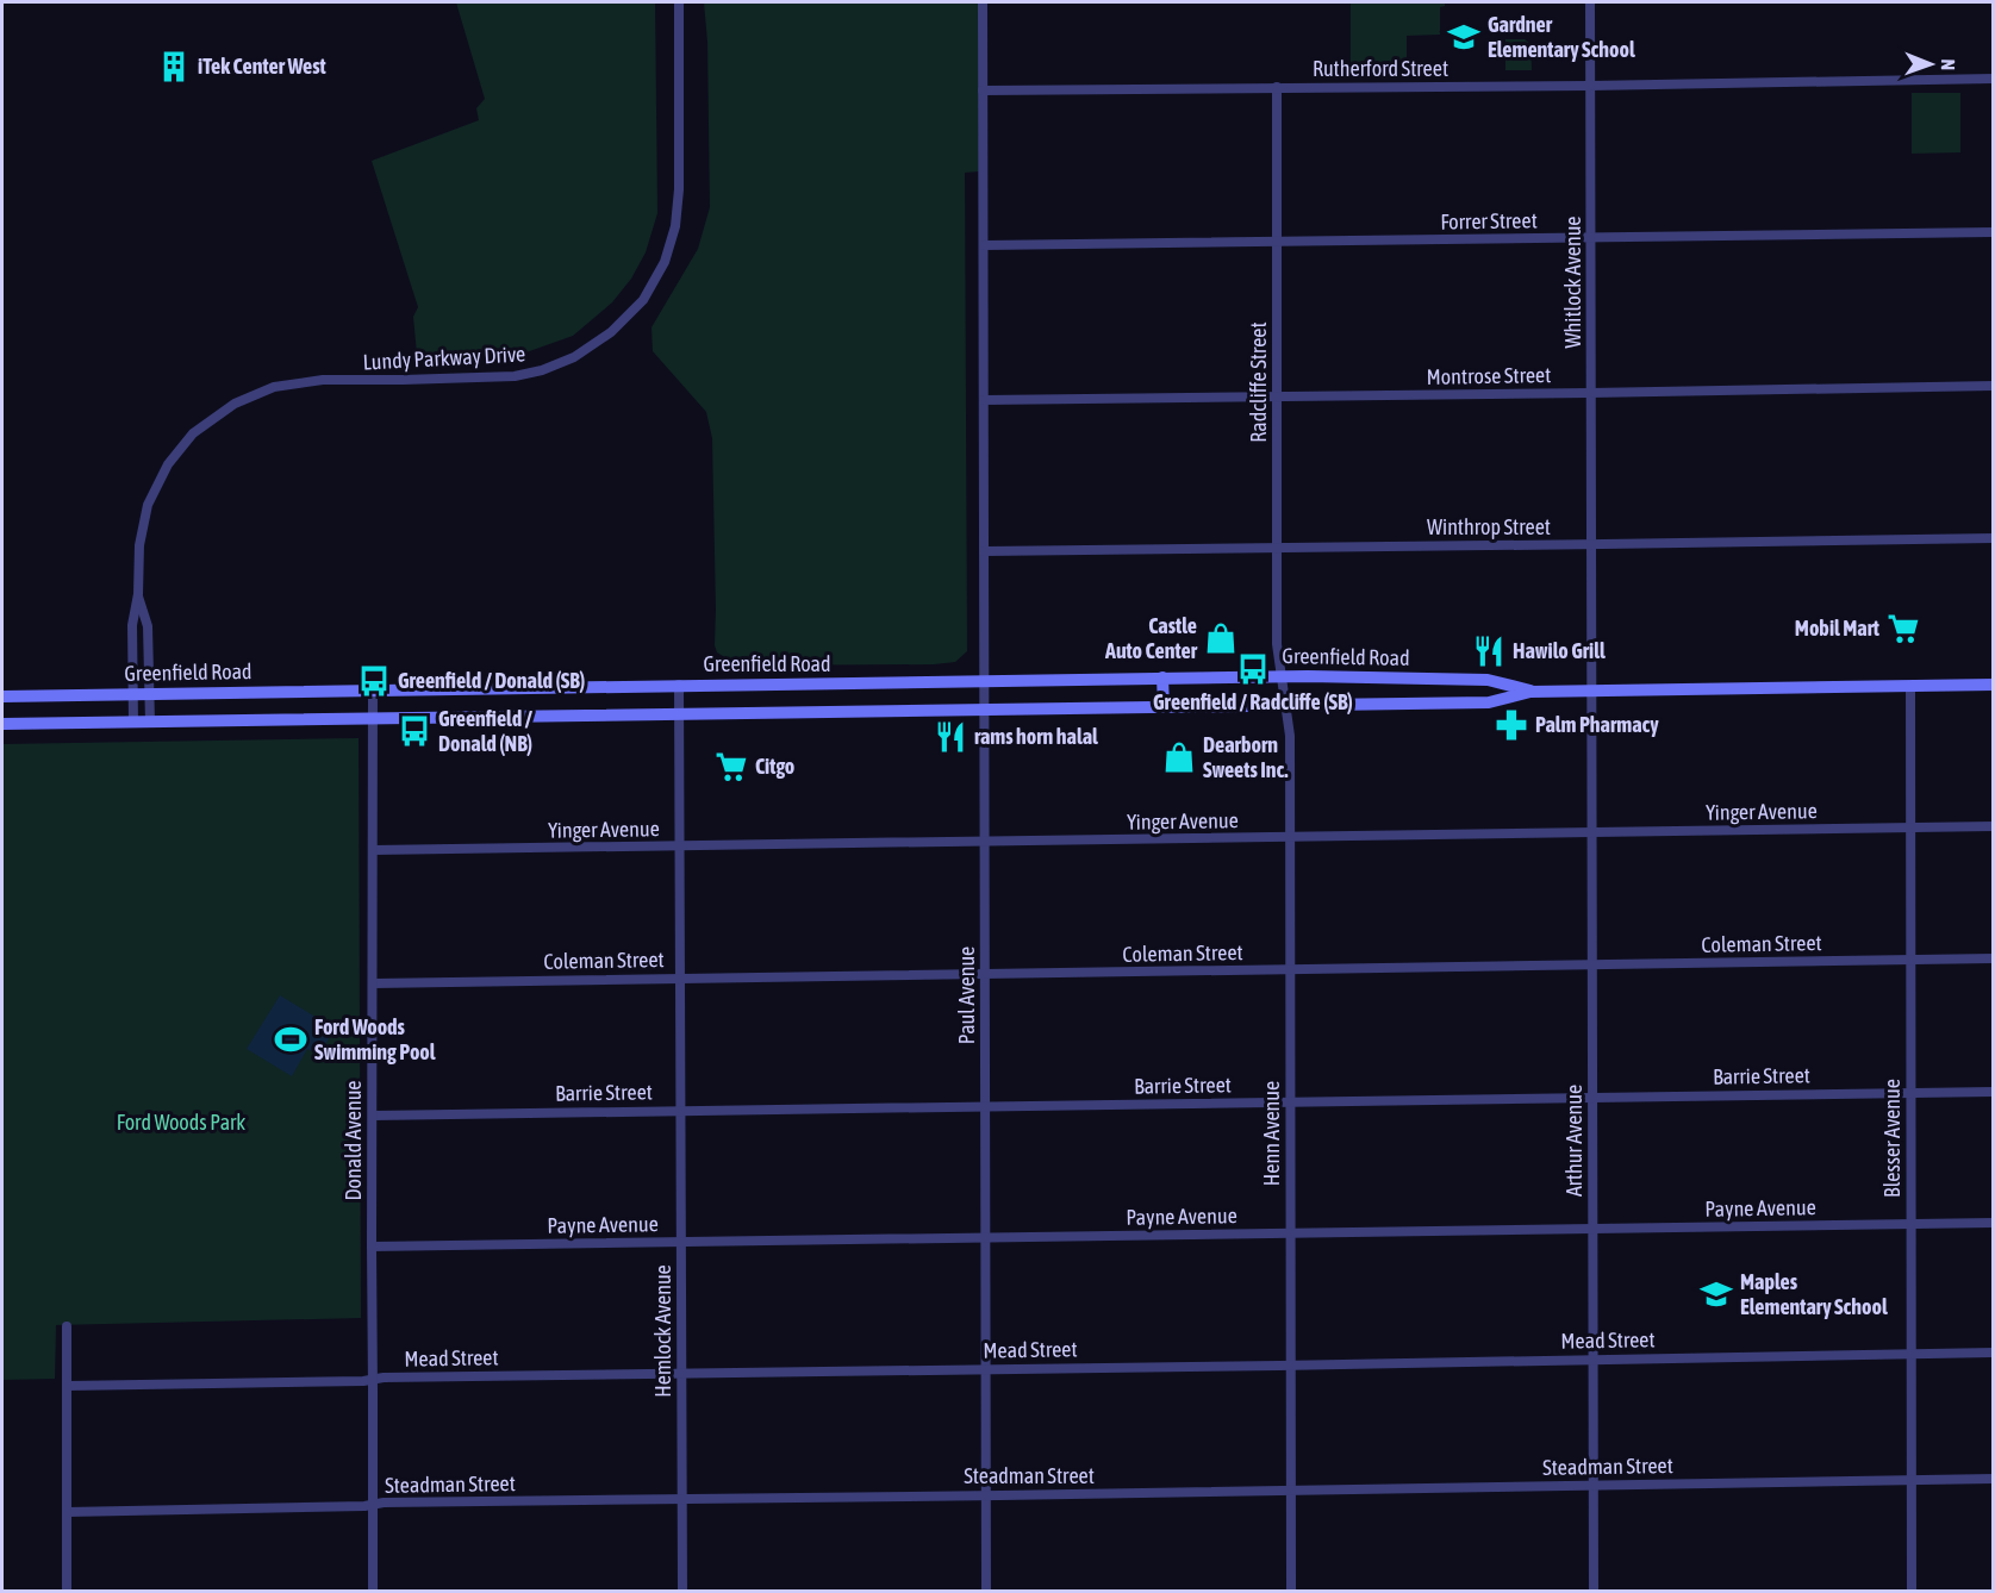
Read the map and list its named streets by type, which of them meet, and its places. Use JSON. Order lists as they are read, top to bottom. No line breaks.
{"streets":{"main road":["Greenfield Road"],"street":["Rutherford Street","Forrer Street","Whitlock Avenue","Lundy Parkway Drive","Montrose Street","Radcliffe Street","Winthrop Street","Yinger Avenue","Coleman Street","Paul Avenue","Barrie Street","Henn Avenue","Blesser Avenue","Donald Avenue","Arthur Avenue","Payne Avenue","Hemlock Avenue","Mead Street","Steadman Street"]},"crossings":[["Rutherford Street","Whitlock Avenue"],["Rutherford Street","Radcliffe Street"],["Rutherford Street","Paul Avenue"],["Forrer Street","Whitlock Avenue"],["Forrer Street","Radcliffe Street"],["Forrer Street","Paul Avenue"],["Whitlock Avenue","Montrose Street"],["Whitlock Avenue","Winthrop Street"],["Whitlock Avenue","Greenfield Road"],["Whitlock Avenue","Arthur Avenue"],["Lundy Parkway Drive","Greenfield Road"],["Montrose Street","Radcliffe Street"],["Montrose Street","Paul Avenue"],["Radcliffe Street","Winthrop Street"],["Radcliffe Street","Greenfield Road"],["Radcliffe Street","Henn Avenue"],["Winthrop Street","Paul Avenue"],["Greenfield Road","Paul Avenue"],["Greenfield Road","Henn Avenue"],["Greenfield Road","Blesser Avenue"],["Greenfield Road","Donald Avenue"],["Greenfield Road","Arthur Avenue"],["Greenfield Road","Hemlock Avenue"],["Yinger Avenue","Paul Avenue"],["Yinger Avenue","Henn Avenue"],["Yinger Avenue","Blesser Avenue"],["Yinger Avenue","Donald Avenue"],["Yinger Avenue","Arthur Avenue"],["Yinger Avenue","Hemlock Avenue"],["Coleman Street","Paul Avenue"],["Coleman Street","Henn Avenue"],["Coleman Street","Blesser Avenue"],["Coleman Street","Donald Avenue"],["Coleman Street","Arthur Avenue"],["Coleman Street","Hemlock Avenue"],["Paul Avenue","Barrie Street"],["Paul Avenue","Payne Avenue"],["Paul Avenue","Mead Street"],["Paul Avenue","Steadman Street"],["Barrie Street","Henn Avenue"],["Barrie Street","Blesser Avenue"],["Barrie Street","Donald Avenue"],["Barrie Street","Arthur Avenue"],["Barrie Street","Hemlock Avenue"],["Henn Avenue","Payne Avenue"],["Henn Avenue","Mead Street"],["Henn Avenue","Steadman Street"],["Blesser Avenue","Payne Avenue"],["Blesser Avenue","Mead Street"],["Blesser Avenue","Steadman Street"],["Donald Avenue","Payne Avenue"],["Donald Avenue","Mead Street"],["Donald Avenue","Steadman Street"],["Arthur Avenue","Payne Avenue"],["Arthur Avenue","Mead Street"],["Arthur Avenue","Steadman Street"],["Payne Avenue","Hemlock Avenue"],["Hemlock Avenue","Mead Street"],["Hemlock Avenue","Steadman Street"]],"parks":["Ford Woods Park"],"places":{"school or university":["Gardner Elementary School","Maples Elementary School"],"building":["iTek Center West"],"supermarket":["Mobil Mart","Citgo"],"shop":["Castle Auto Center","Dearborn Sweets Inc."],"restaurant":["Hawilo Grill","rams horn halal"],"bus stop":["Greenfield / Radcliffe (SB)","Greenfield / Donald (SB)","Greenfield / Donald (NB)"],"pharmacy":["Palm Pharmacy"],"sports":["Ford Woods Swimming Pool"]},"north":"right"}
